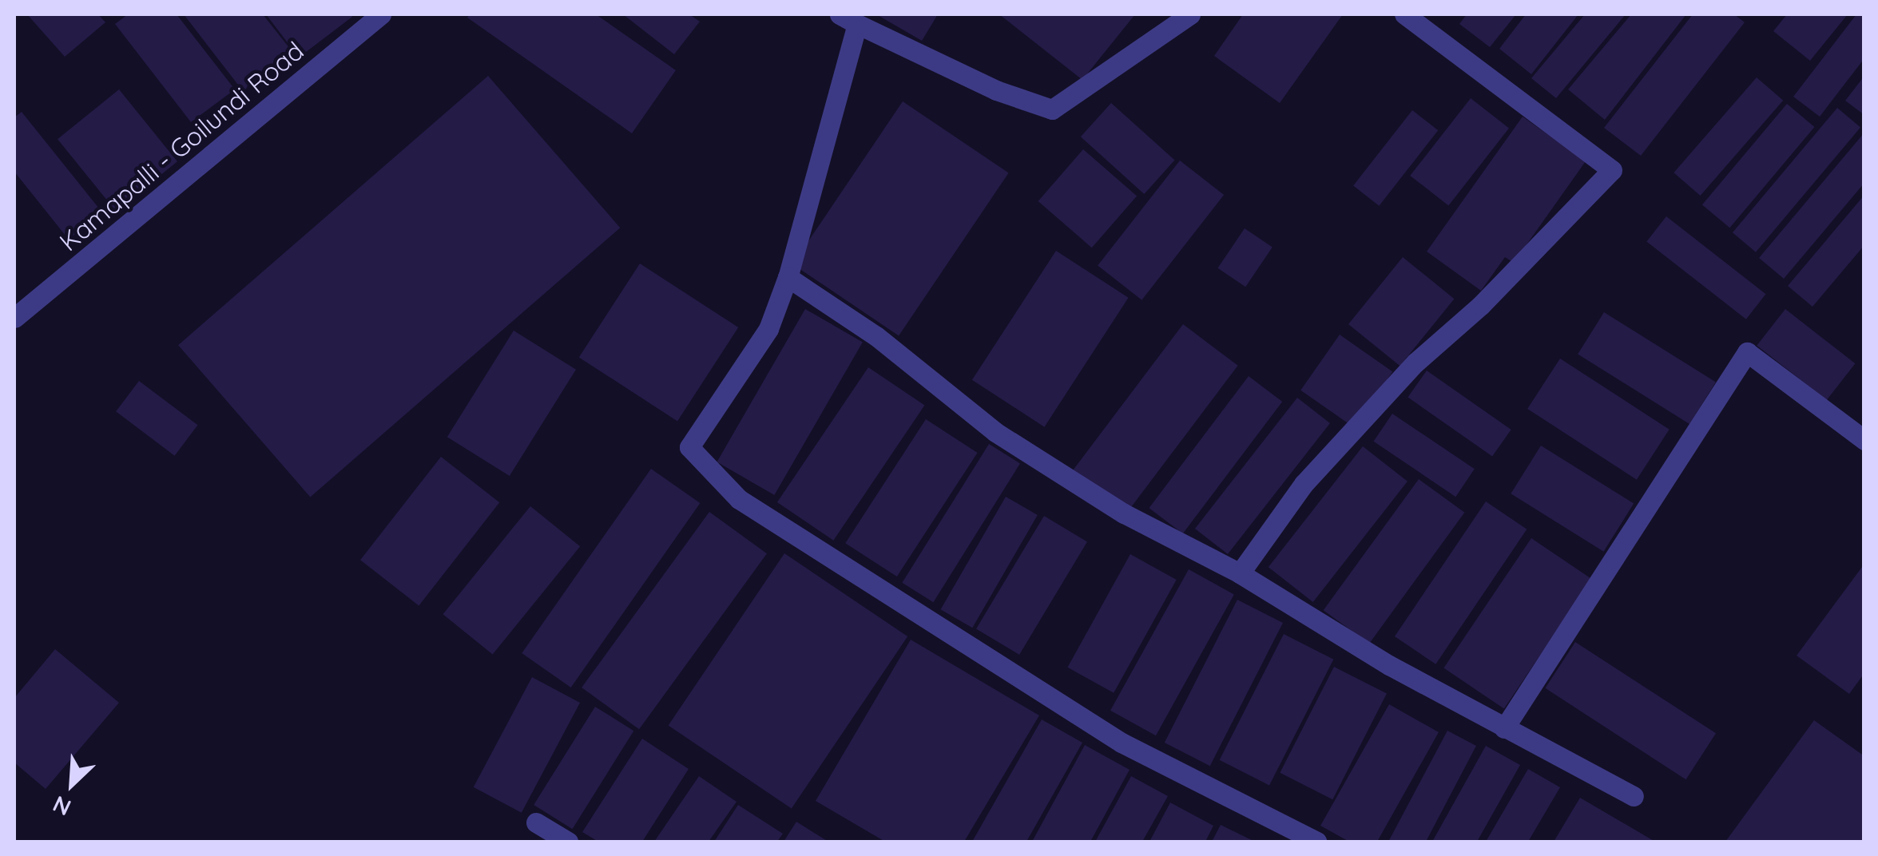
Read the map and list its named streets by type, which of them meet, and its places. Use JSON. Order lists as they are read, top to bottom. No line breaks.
{"streets":{"street":["Kamapalli - Goilundi Road"]},"north":"bottom left"}
